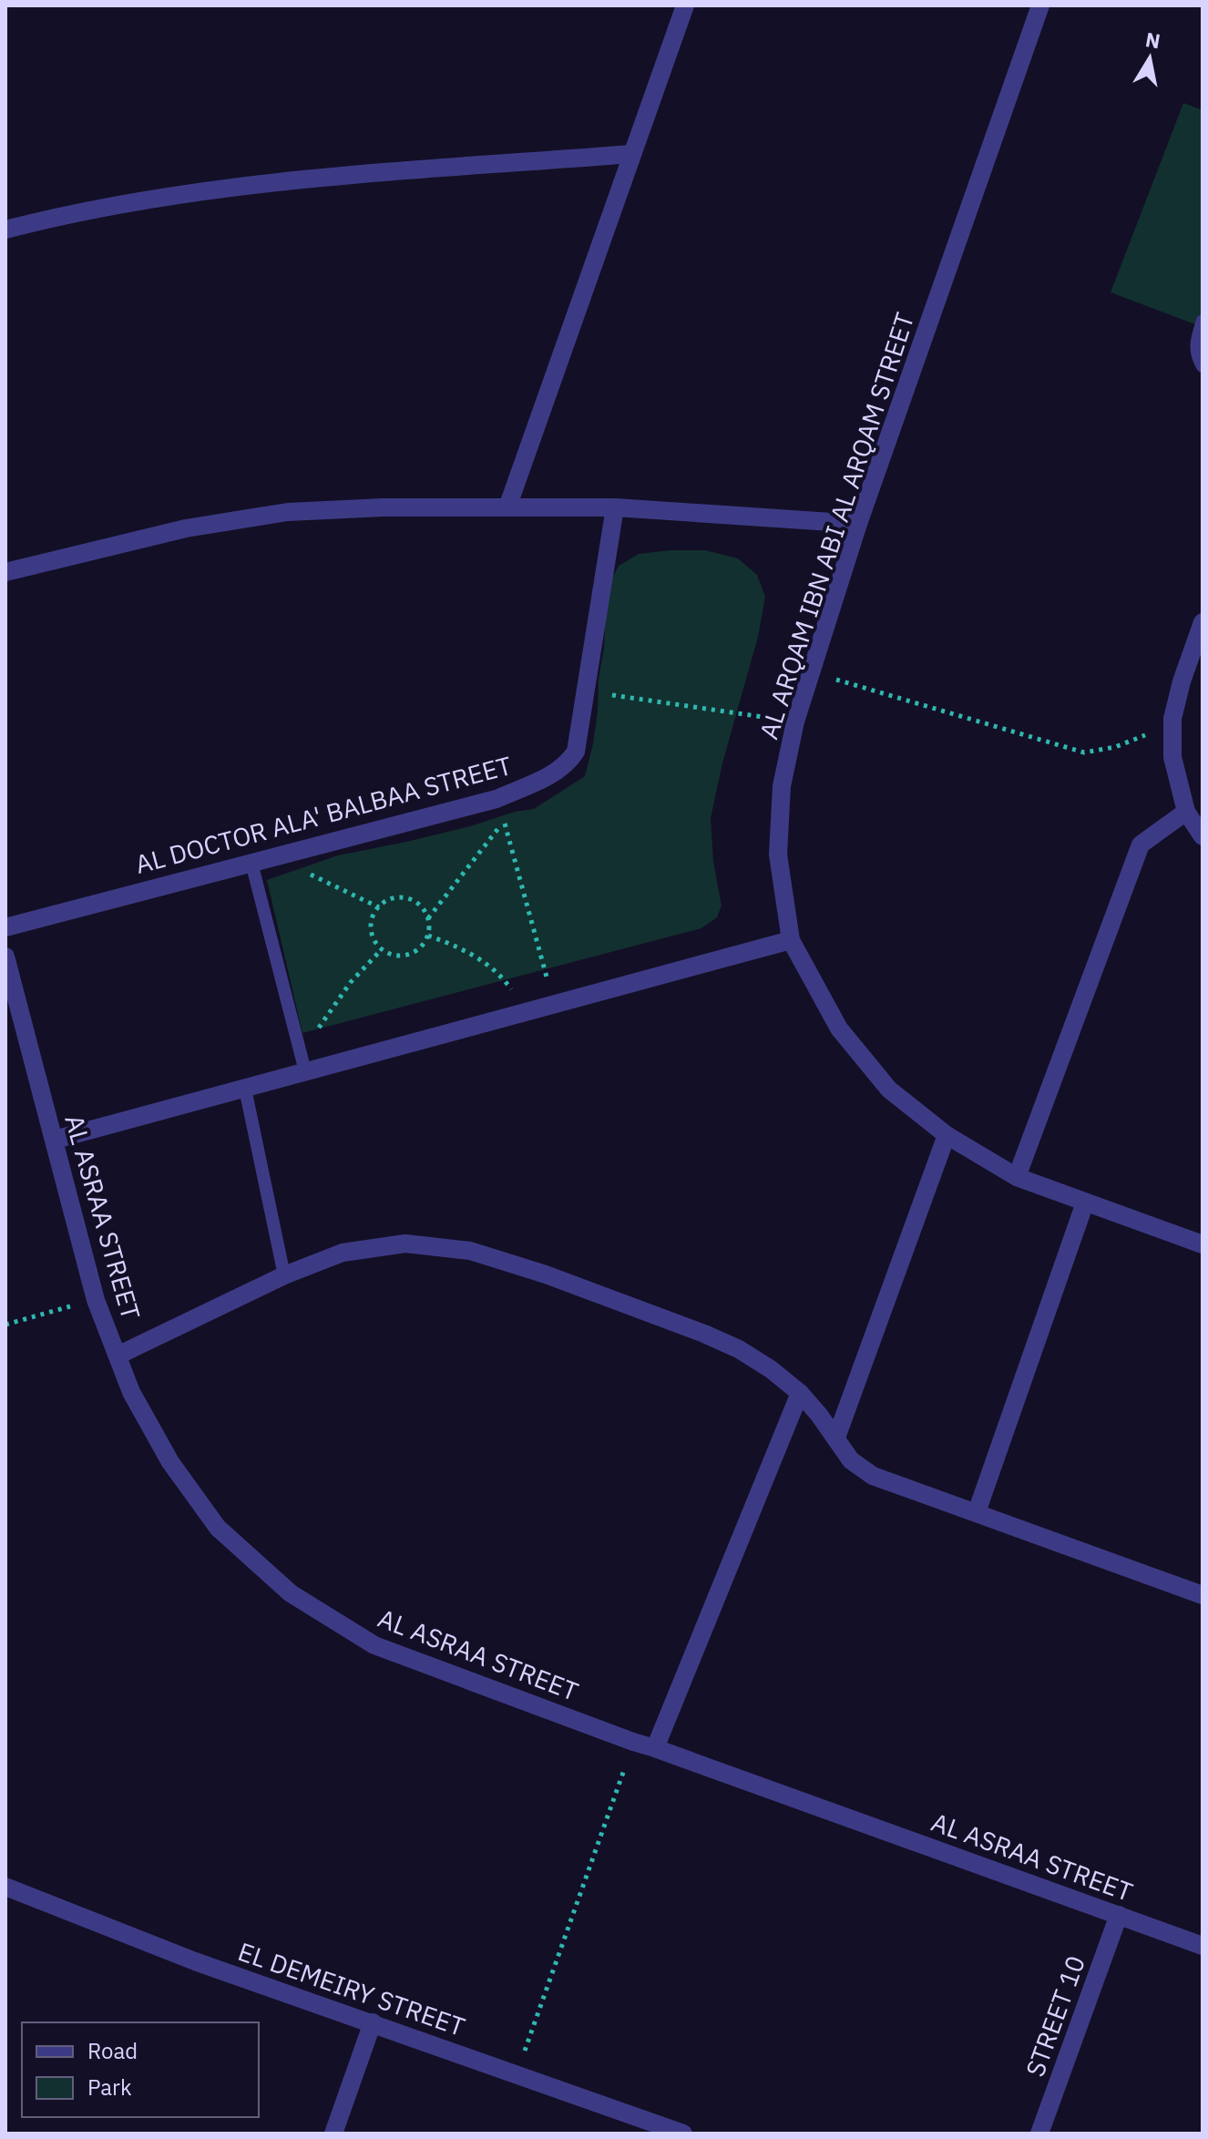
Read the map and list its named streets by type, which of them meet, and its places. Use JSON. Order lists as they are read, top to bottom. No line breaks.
{"streets":{"street":["AL ARQAM IBN ABI AL ARQAM STREET","AL DOCTOR ALA' BALBAA STREET","AL ASRAA STREET","EL DEMEIRY STREET","STREET 10"]},"crossings":[["AL ASRAA STREET","STREET 10"]],"legend":["Road","Park"],"north":"top"}
